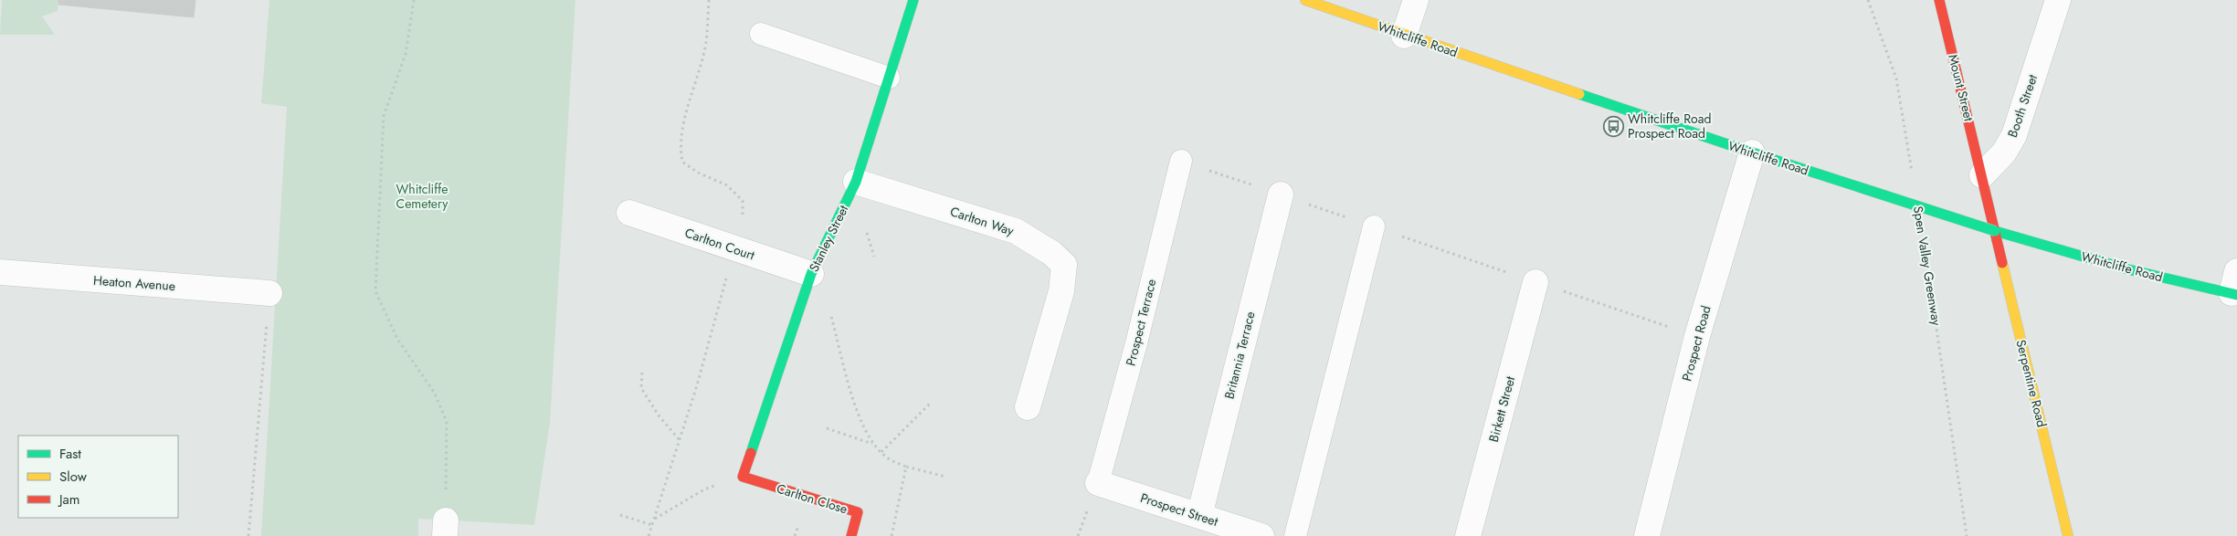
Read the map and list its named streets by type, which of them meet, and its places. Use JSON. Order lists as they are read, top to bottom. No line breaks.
{"streets":{"street":["Whitcliffe Road","Mount Street","Booth Street","Carlton Way","Stanley Street","Carlton Court","Heaton Avenue","Prospect Road","Britannia Terrace","Serpentine Road","Birkett Street","Carlton Close","Prospect Street"],"lane":["Prospect Terrace"],"path":["Spen Valley Greenway"]},"crossings":[["Whitcliffe Road","Prospect Road"],["Whitcliffe Road","Serpentine Road"],["Mount Street","Booth Street"],["Carlton Way","Stanley Street"],["Stanley Street","Carlton Court"],["Stanley Street","Carlton Close"],["Prospect Terrace","Prospect Street"],["Britannia Terrace","Prospect Street"]],"parks":["Whitcliffe Cemetery"],"places":{"bus stop":["Whitcliffe Road Prospect Road"]},"legend":["Fast","Slow","Jam"]}
